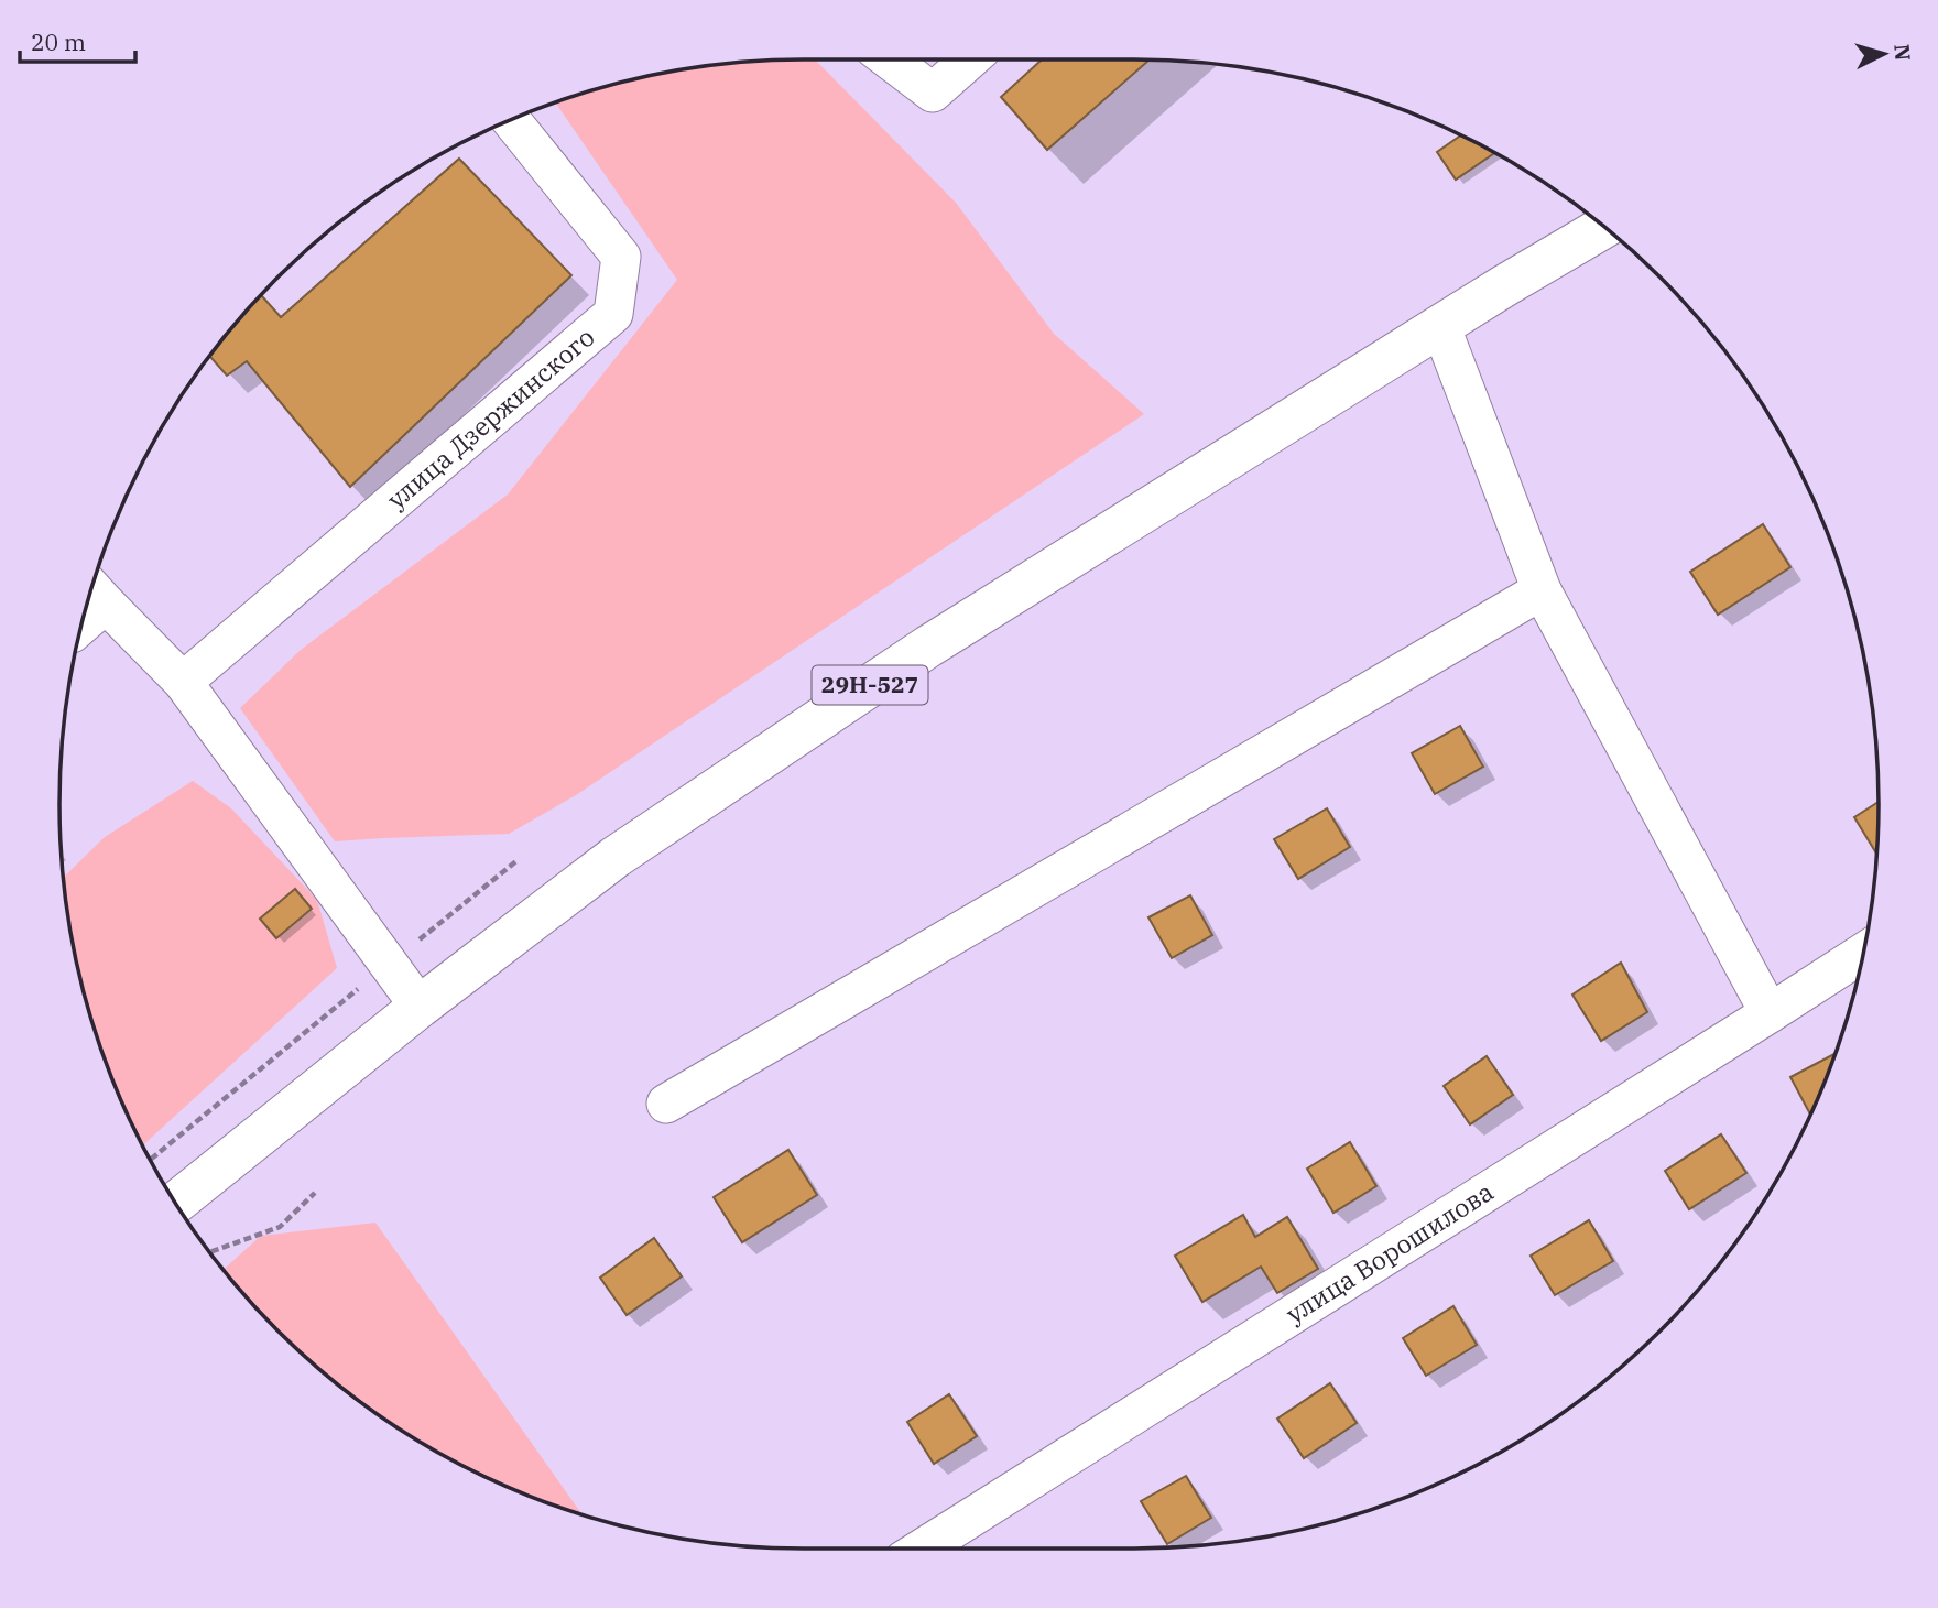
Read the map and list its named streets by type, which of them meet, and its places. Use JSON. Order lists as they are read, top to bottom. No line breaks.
{"streets":{"main road":["29Н-527"],"street":["улица Дзержинского","улица Ворошилова"]},"scale_bar":"20 m","north":"right"}
